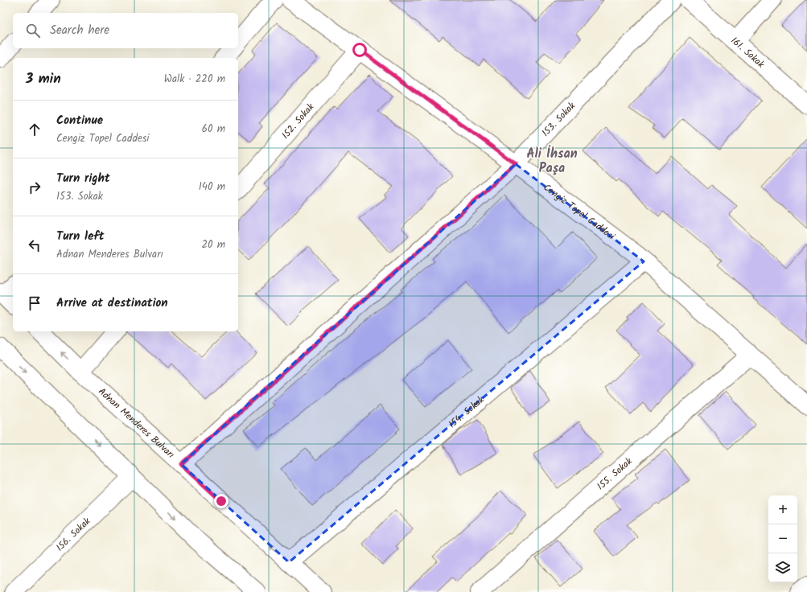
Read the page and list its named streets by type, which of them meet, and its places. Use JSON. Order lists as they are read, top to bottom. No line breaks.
{"streets":{"street":["161. Sokak","153. Sokak","152. Sokak","Cengiz Topel Caddesi","154. Sokak","Adnan Menderes Bulvarı","155. Sokak","156. Sokak"]},"crossings":[["153. Sokak","Cengiz Topel Caddesi"],["153. Sokak","Adnan Menderes Bulvarı"],["152. Sokak","Cengiz Topel Caddesi"],["Cengiz Topel Caddesi","154. Sokak"],["Cengiz Topel Caddesi","155. Sokak"],["154. Sokak","Adnan Menderes Bulvarı"]],"districts":["Ali İhsan Paşa"],"page":{"search":"Search here","heading":["3 min","Walk · 220 m"],"list":[["Continue","Cengiz Topel Caddesi","60 m"],["Turn right","153. Sokak","140 m"],["Turn left","Adnan Menderes Bulvarı","20 m"],"Arrive at destination"],"map_buttons":["+","−"]}}
